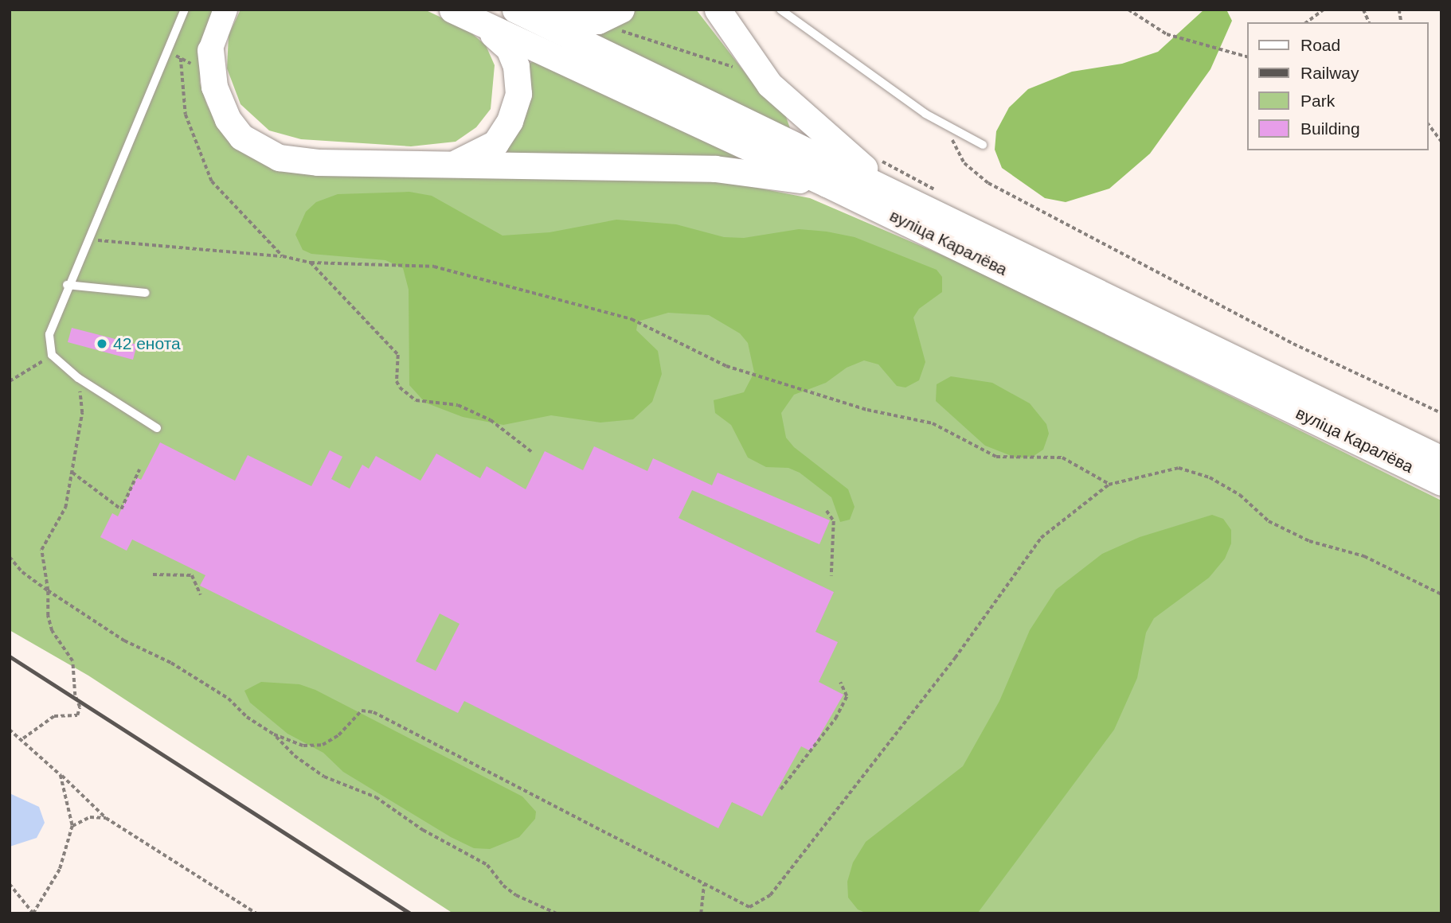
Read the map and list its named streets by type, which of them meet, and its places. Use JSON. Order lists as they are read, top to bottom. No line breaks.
{"streets":{"main road":["вуліца Каралёва"]},"places":["42 енота"],"legend":["Road","Railway","Park","Building"]}
